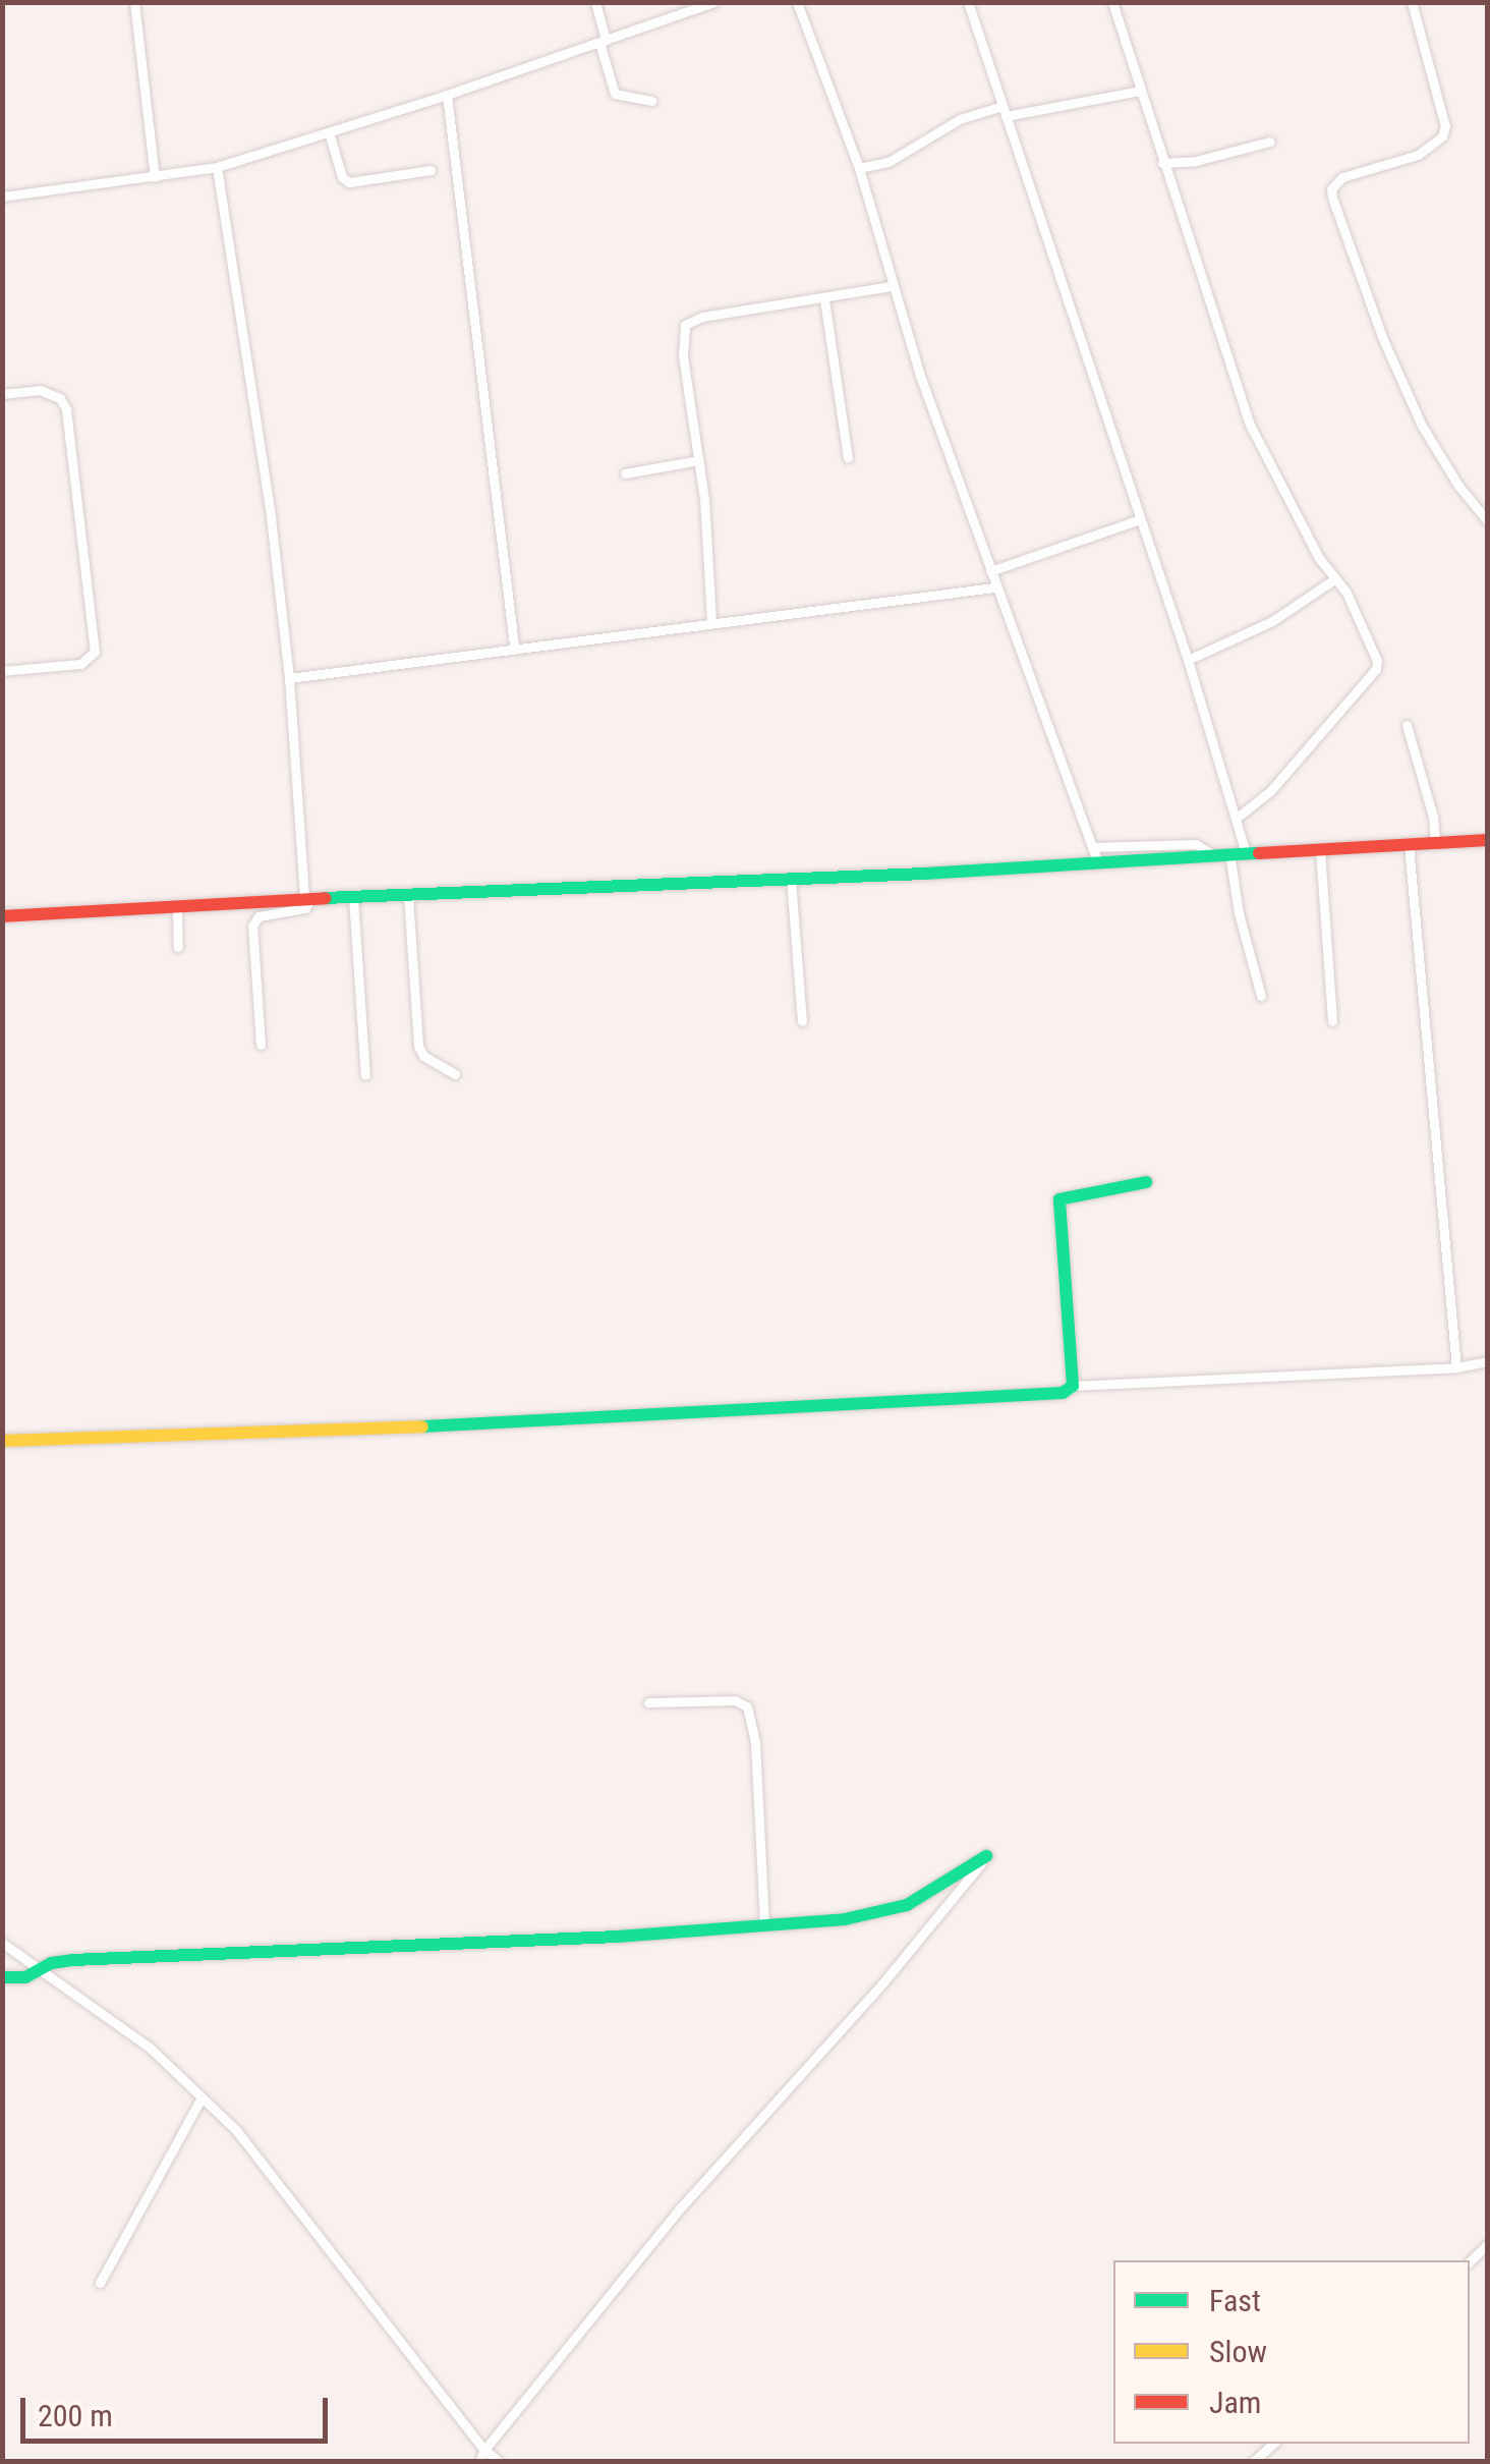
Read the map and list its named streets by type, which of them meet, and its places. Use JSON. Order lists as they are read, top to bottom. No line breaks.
{"legend":["Fast","Slow","Jam"],"scale_bar":"200 m"}
